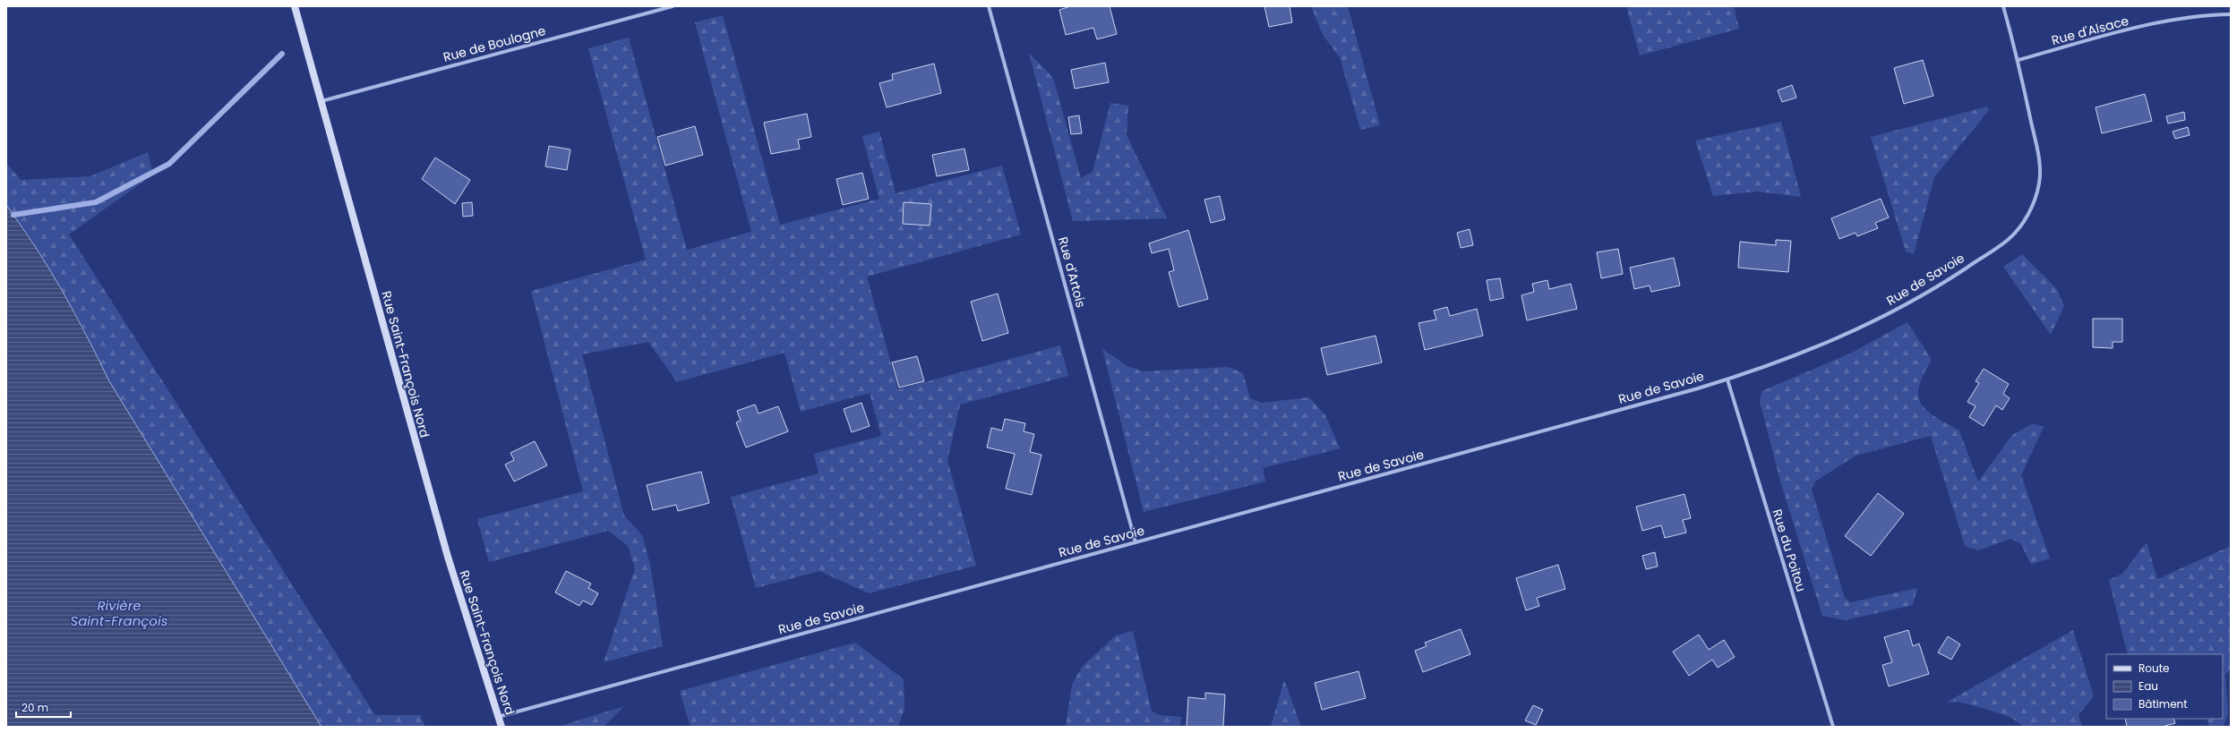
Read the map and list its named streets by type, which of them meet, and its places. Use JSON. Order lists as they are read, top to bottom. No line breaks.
{"streets":{"street":["Rue d'Alsace","Rue de Boulogne","Rue d'Artois","Rue de Savoie","Rue Saint-François Nord","Rue du Poitou"]},"crossings":[["Rue d'Alsace","Rue de Savoie"],["Rue de Boulogne","Rue Saint-François Nord"],["Rue d'Artois","Rue de Savoie"],["Rue de Savoie","Rue Saint-François Nord"],["Rue de Savoie","Rue du Poitou"]],"water":["Rivière Saint-François"],"legend":["Route","Eau","Bâtiment"],"scale_bar":"20 m"}
